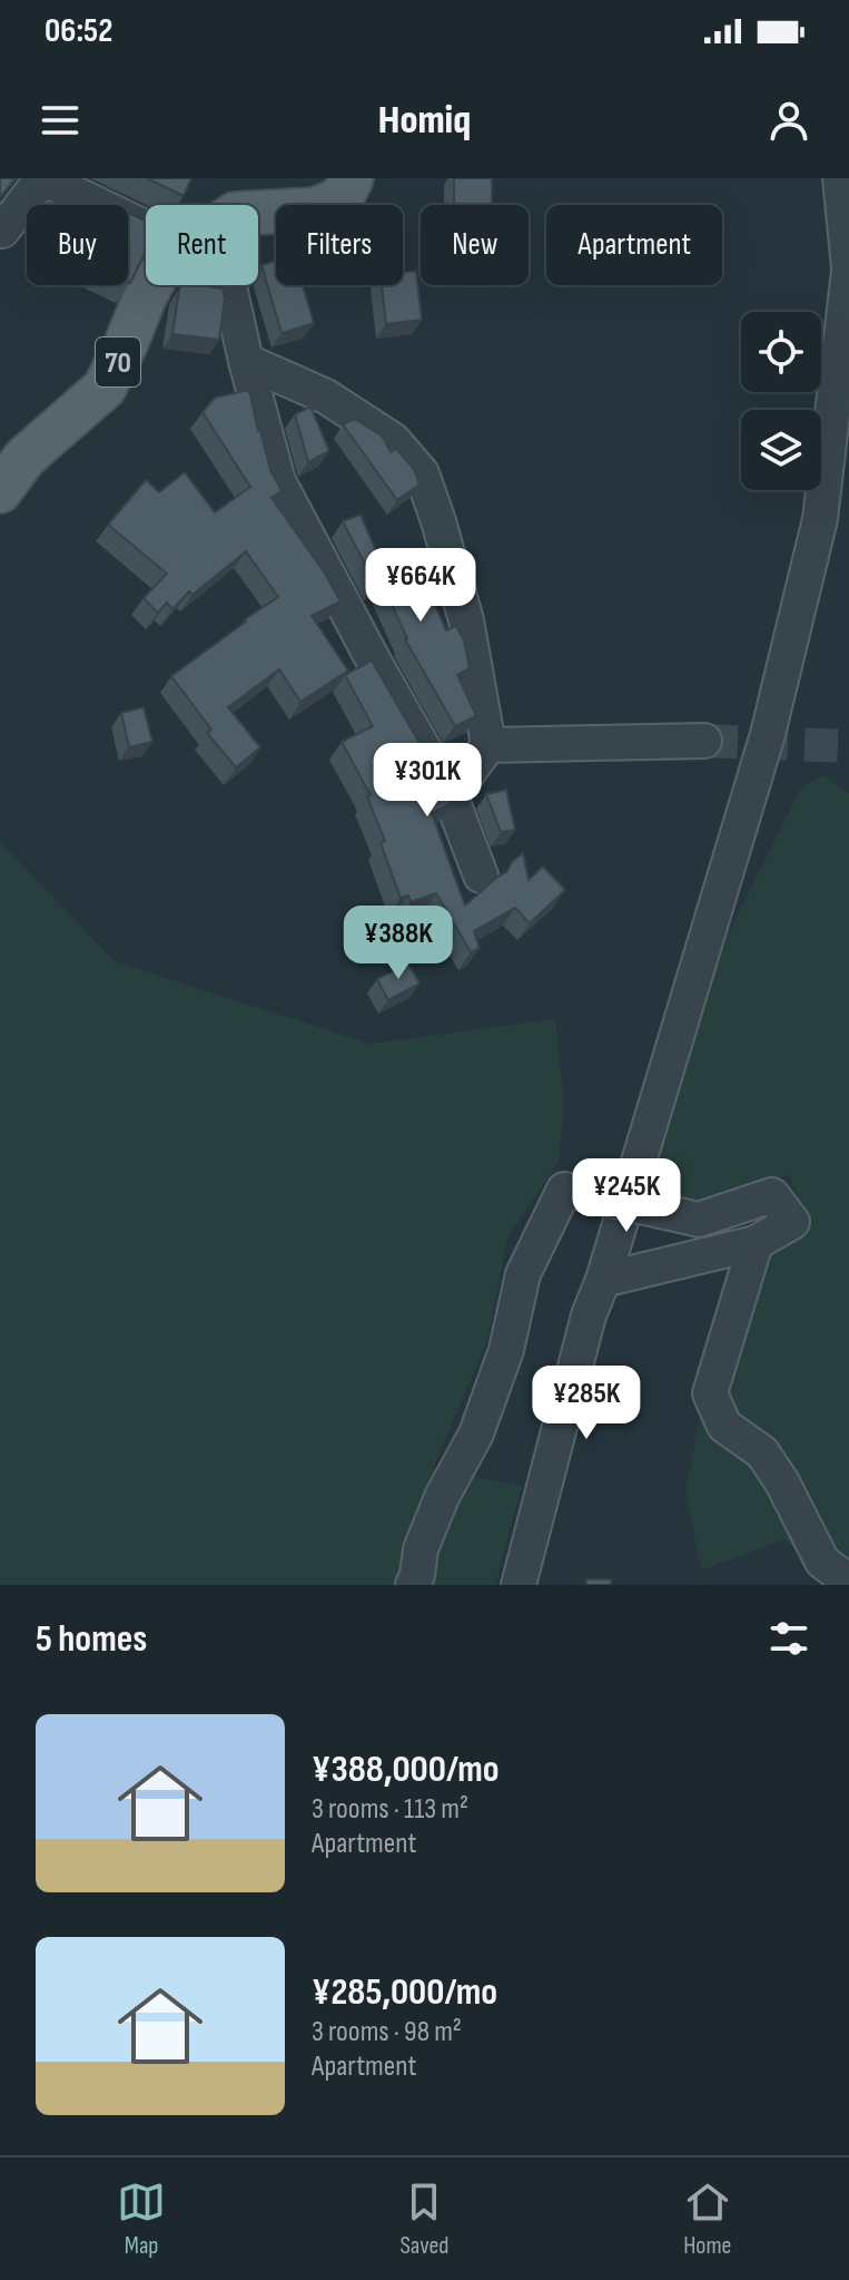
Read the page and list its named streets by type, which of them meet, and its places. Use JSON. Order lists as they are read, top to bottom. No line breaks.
{"streets":{"main road":["70"]},"page":{"status":"06:52","header":"Homiq","chip":["Buy","Rent","Filters","New","Apartment"],"price":["¥664K","¥301K","¥388K","¥245K","¥285K"],"heading":"5 homes","list":[{"name":"¥388,000/mo","note":"3 rooms · 113 m² · Apartment"},{"name":"¥285,000/mo","note":"3 rooms · 98 m² · Apartment"}],"tabs":["Map","Saved","Home"]}}
